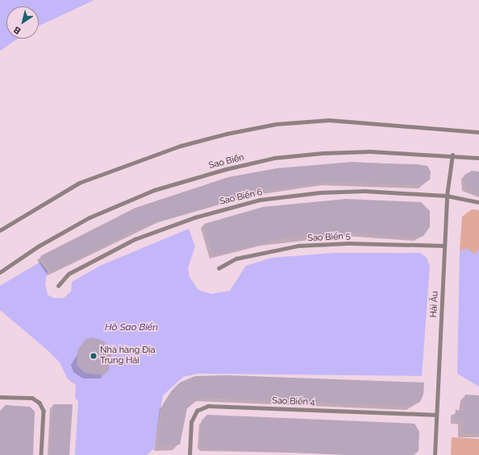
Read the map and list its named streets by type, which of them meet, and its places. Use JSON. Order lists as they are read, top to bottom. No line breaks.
{"streets":{"lane":["Sao Biển","Sao Biển 6","Sao Biển 5","Hải Âu","Sao Biển 4"]},"crossings":[["Sao Biển","Hải Âu"],["Sao Biển 6","Hải Âu"],["Sao Biển 5","Hải Âu"],["Hải Âu","Sao Biển 4"]],"water":["Hồ Sao Biển"],"places":["Nhà hàng Địa Trung Hải"],"north":"bottom left"}
